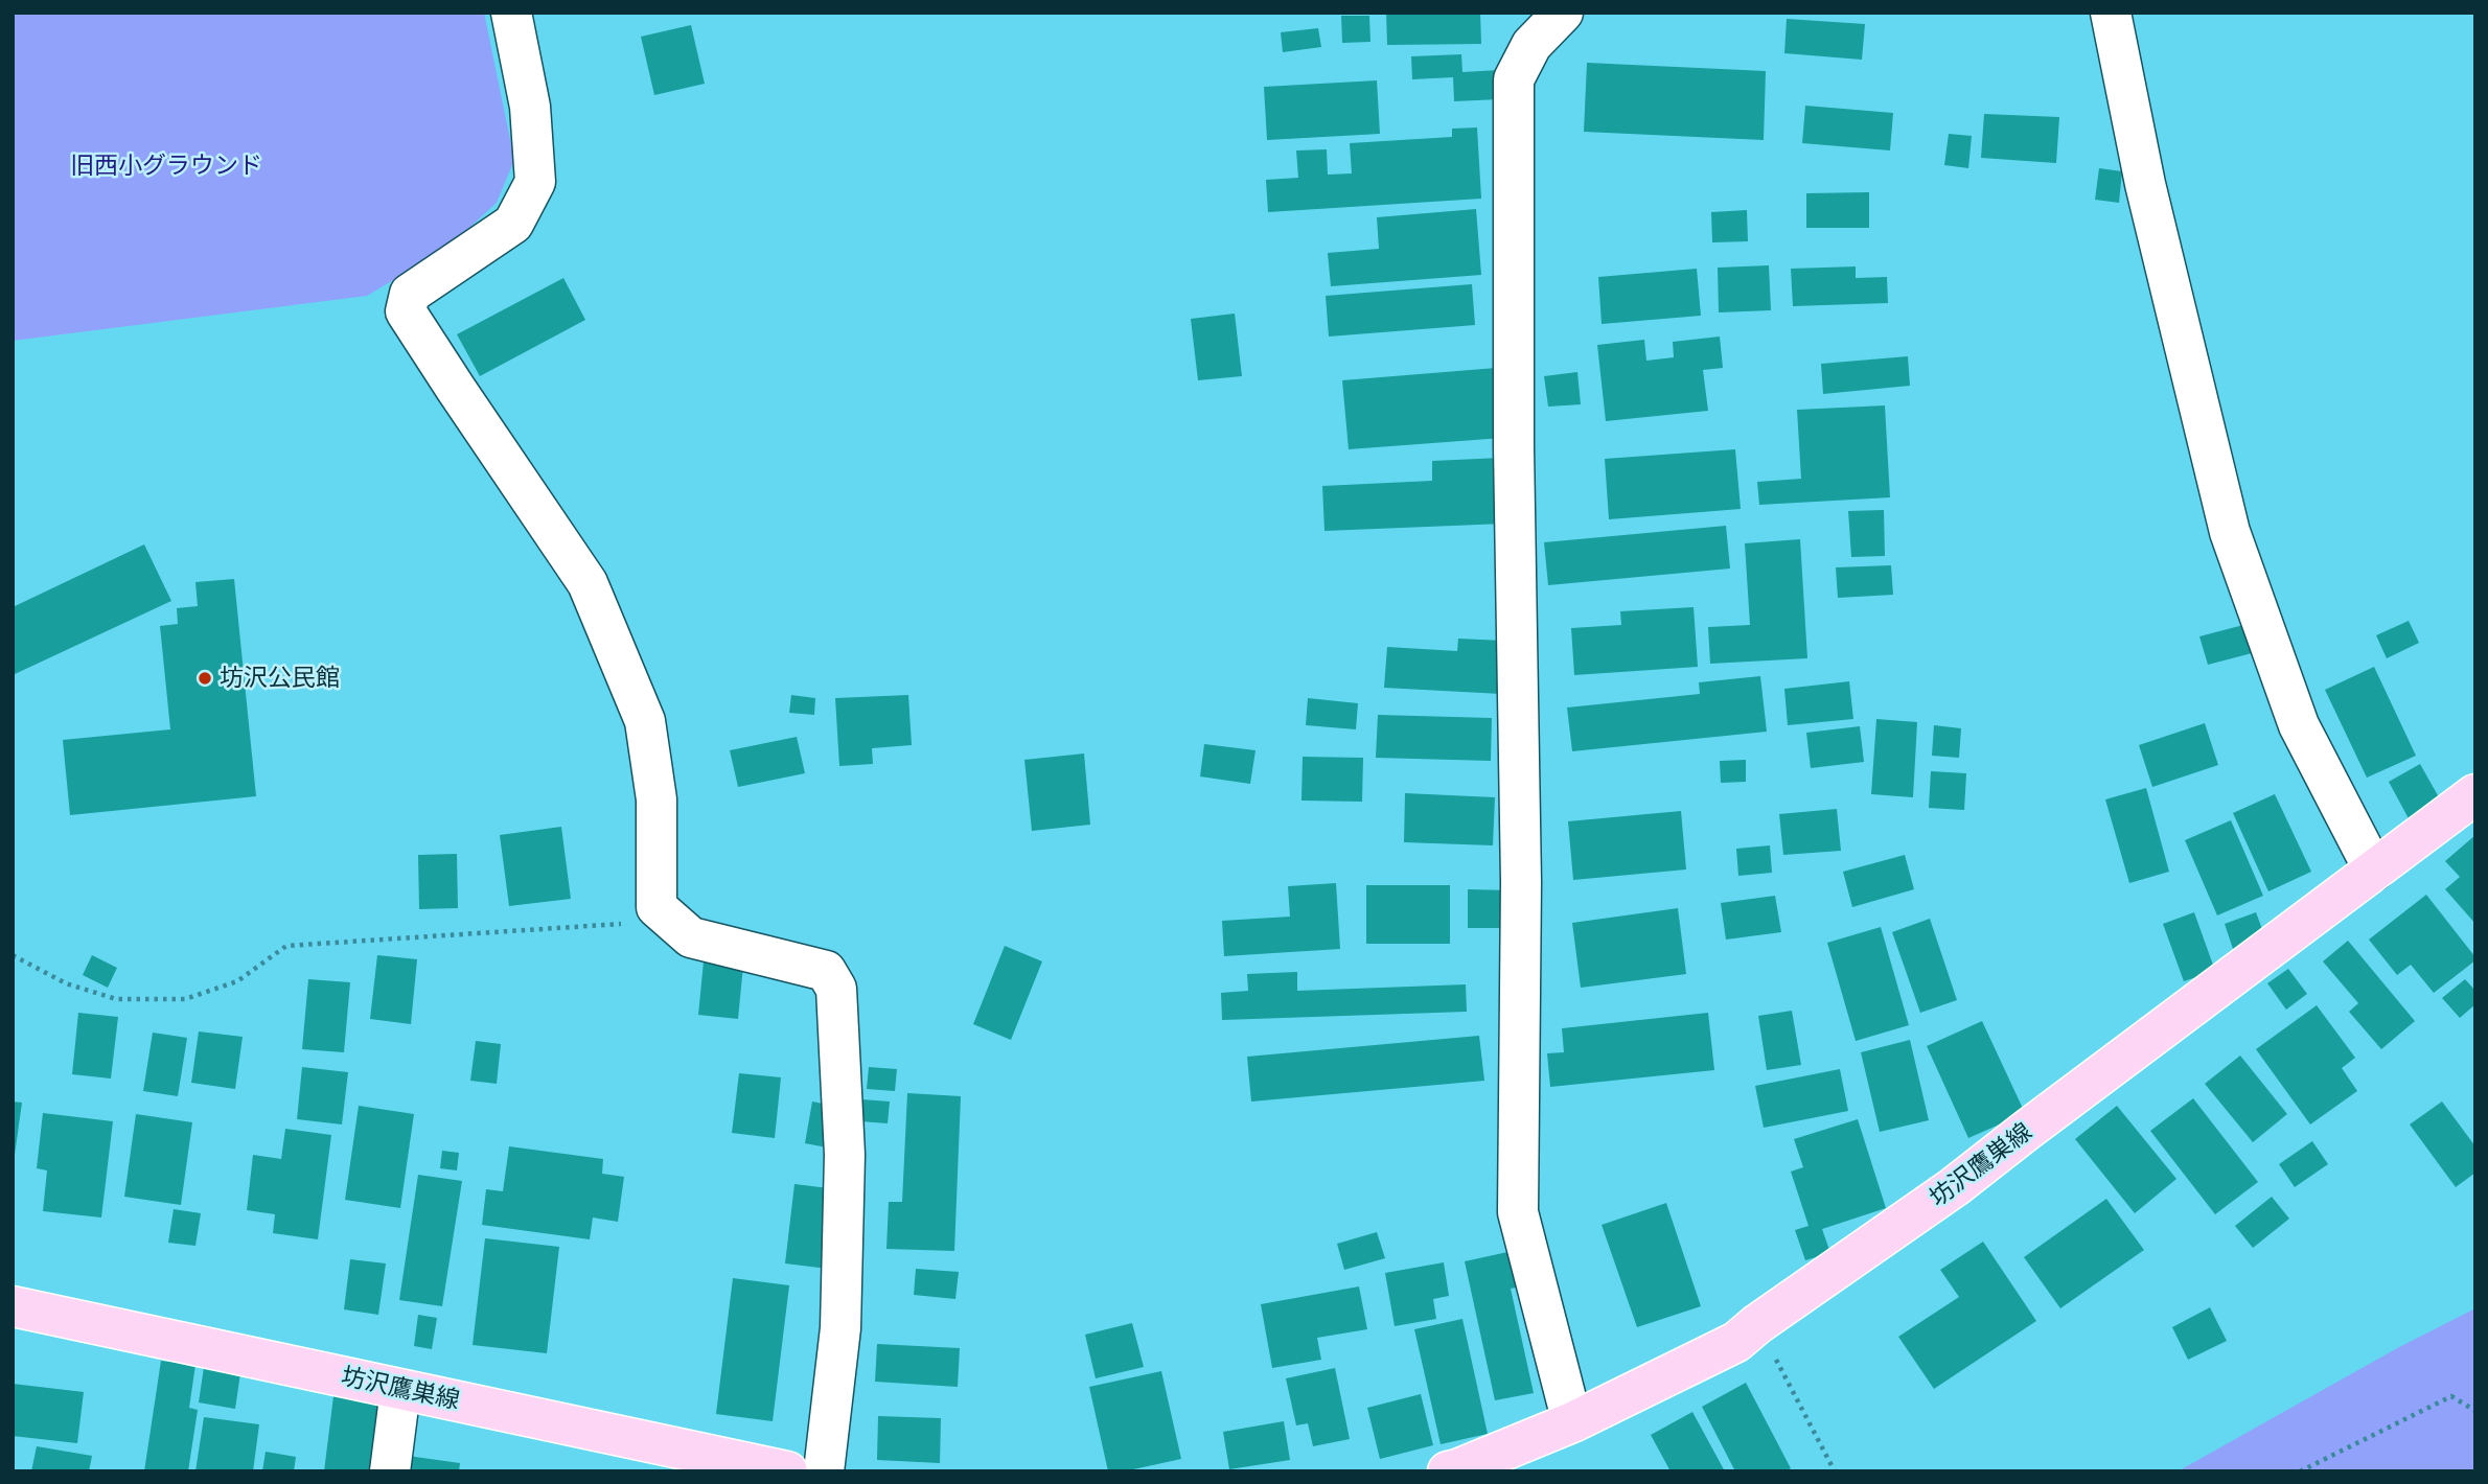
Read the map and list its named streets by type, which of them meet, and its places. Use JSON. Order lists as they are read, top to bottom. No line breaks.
{"streets":{"main road":["坊沢鷹巣線"]},"parks":["旧西小グラウンド"],"places":["坊沢公民館"]}
